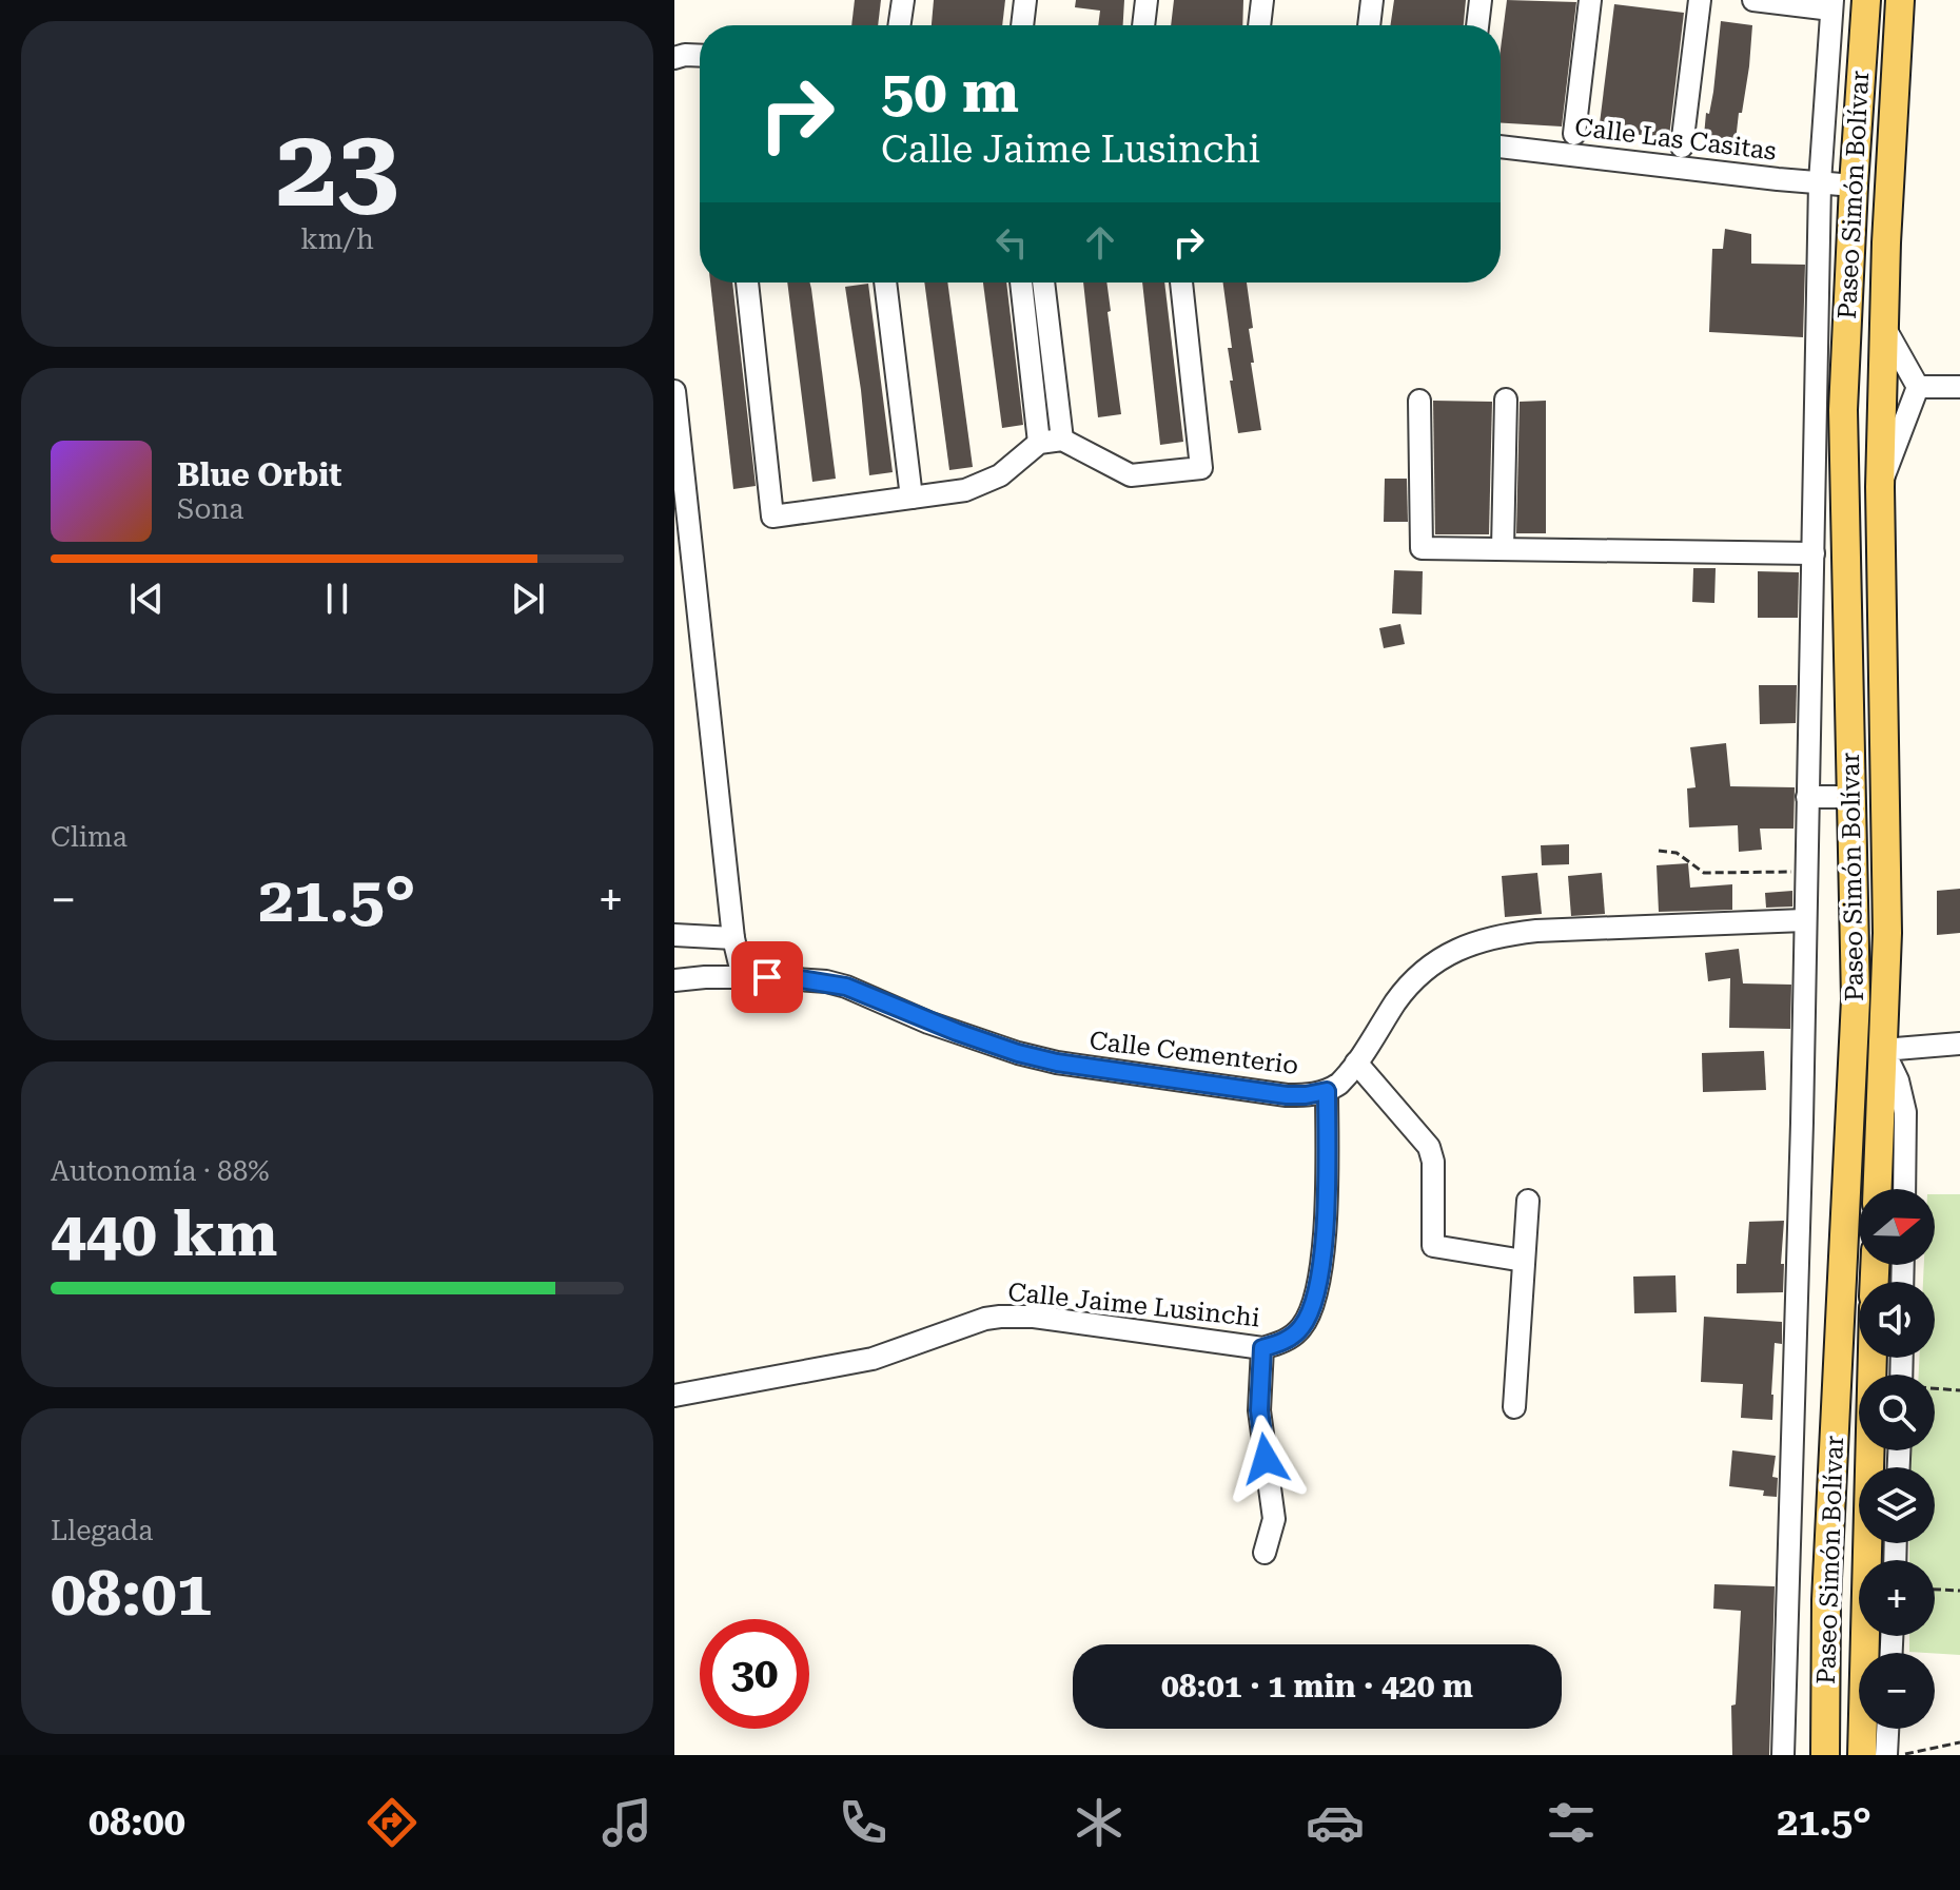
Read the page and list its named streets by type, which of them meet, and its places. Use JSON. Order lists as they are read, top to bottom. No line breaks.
{"streets":{"main road":["Paseo Simón Bolívar"],"street":["Calle Las Casitas","Calle Cementerio","Calle Jaime Lusinchi"]},"crossings":[["Calle Las Casitas","Paseo Simón Bolívar"],["Paseo Simón Bolívar","Calle Cementerio"],["Calle Cementerio","Calle Jaime Lusinchi"]],"north":"right","page":{"tile":[["23","km/h"],"Clima",["Autonomía · 88%","440 km"],["Llegada","08:01"]],"turn":["50 m","Calle Jaime Lusinchi"],"song":["Blue Orbit","Sona"],"heat":["−","21.5°","+"],"map_buttons":["+","−"],"limit":"30","trip":"08:01 · 1 min · 420 m","tabs":["08:00","21.5°"]}}
